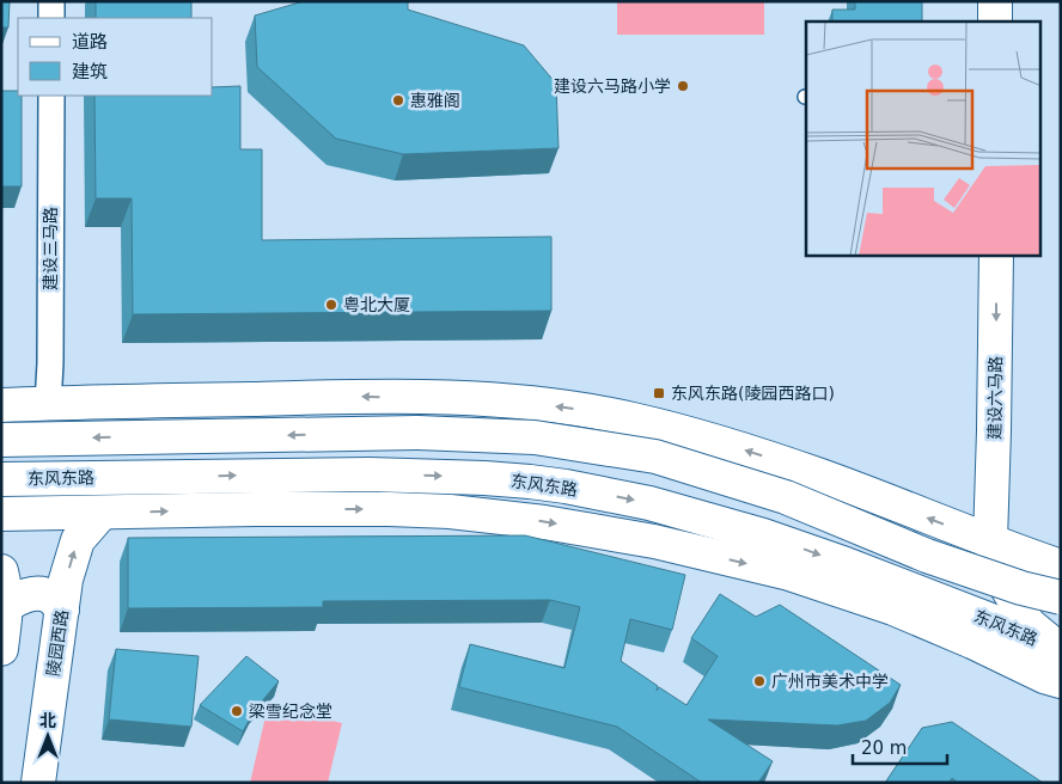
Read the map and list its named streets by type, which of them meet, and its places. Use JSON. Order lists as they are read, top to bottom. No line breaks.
{"streets":{"main road":["建设六马路","东风东路","陵园西路"],"street":["建设三马路"]},"crossings":[["建设六马路","东风东路"],["东风东路","陵园西路"]],"one_way":["建设六马路","陵园西路"],"places":{"other":["建设六马路小学","惠雅阁","粤北大厦","广州市美术中学","梁雪纪念堂"],"transit":["东风东路(陵园西路口)"]},"legend":["道路","建筑"],"scale_bar":"20 m","north":"top"}
